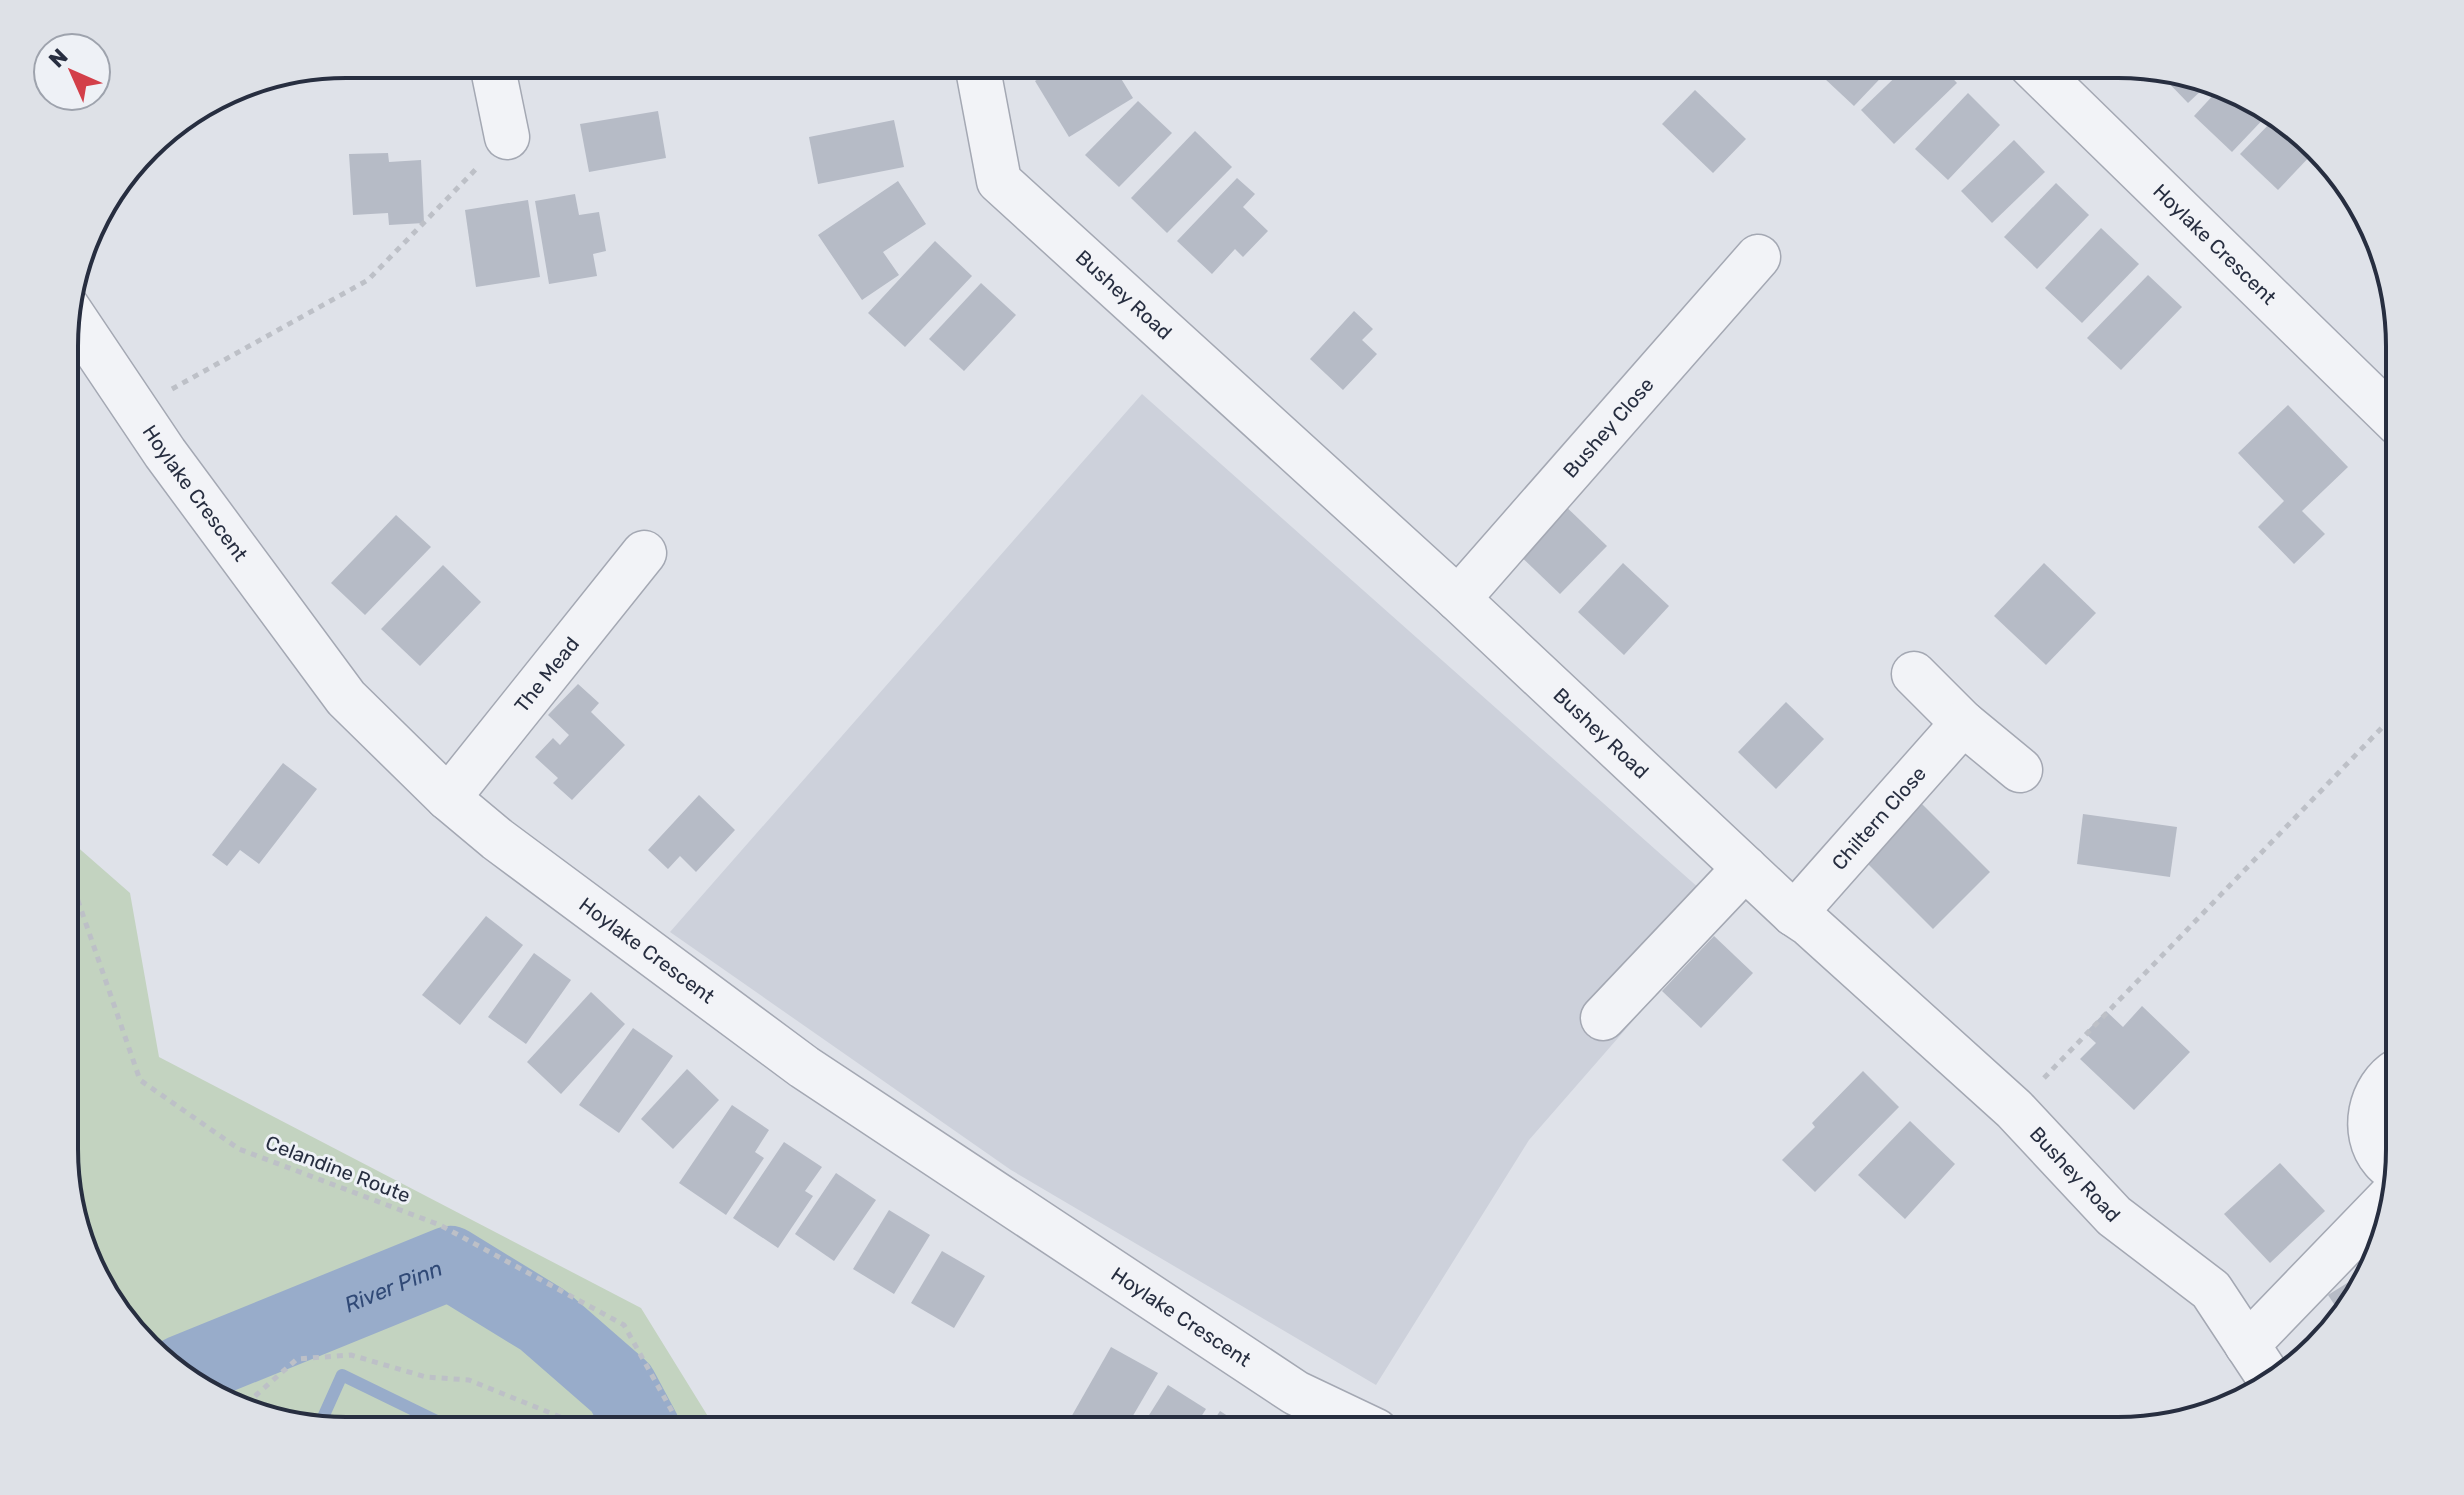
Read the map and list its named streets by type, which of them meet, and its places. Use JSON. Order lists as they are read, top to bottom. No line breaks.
{"streets":{"street":["Hoylake Crescent","Bushey Road","Bushey Close","The Mead","Chiltern Close"],"path":["Celandine Route"]},"crossings":[["Hoylake Crescent","The Mead"],["Bushey Road","Bushey Close"],["Bushey Road","Chiltern Close"]],"water":["River Pinn"],"north":"top left"}
